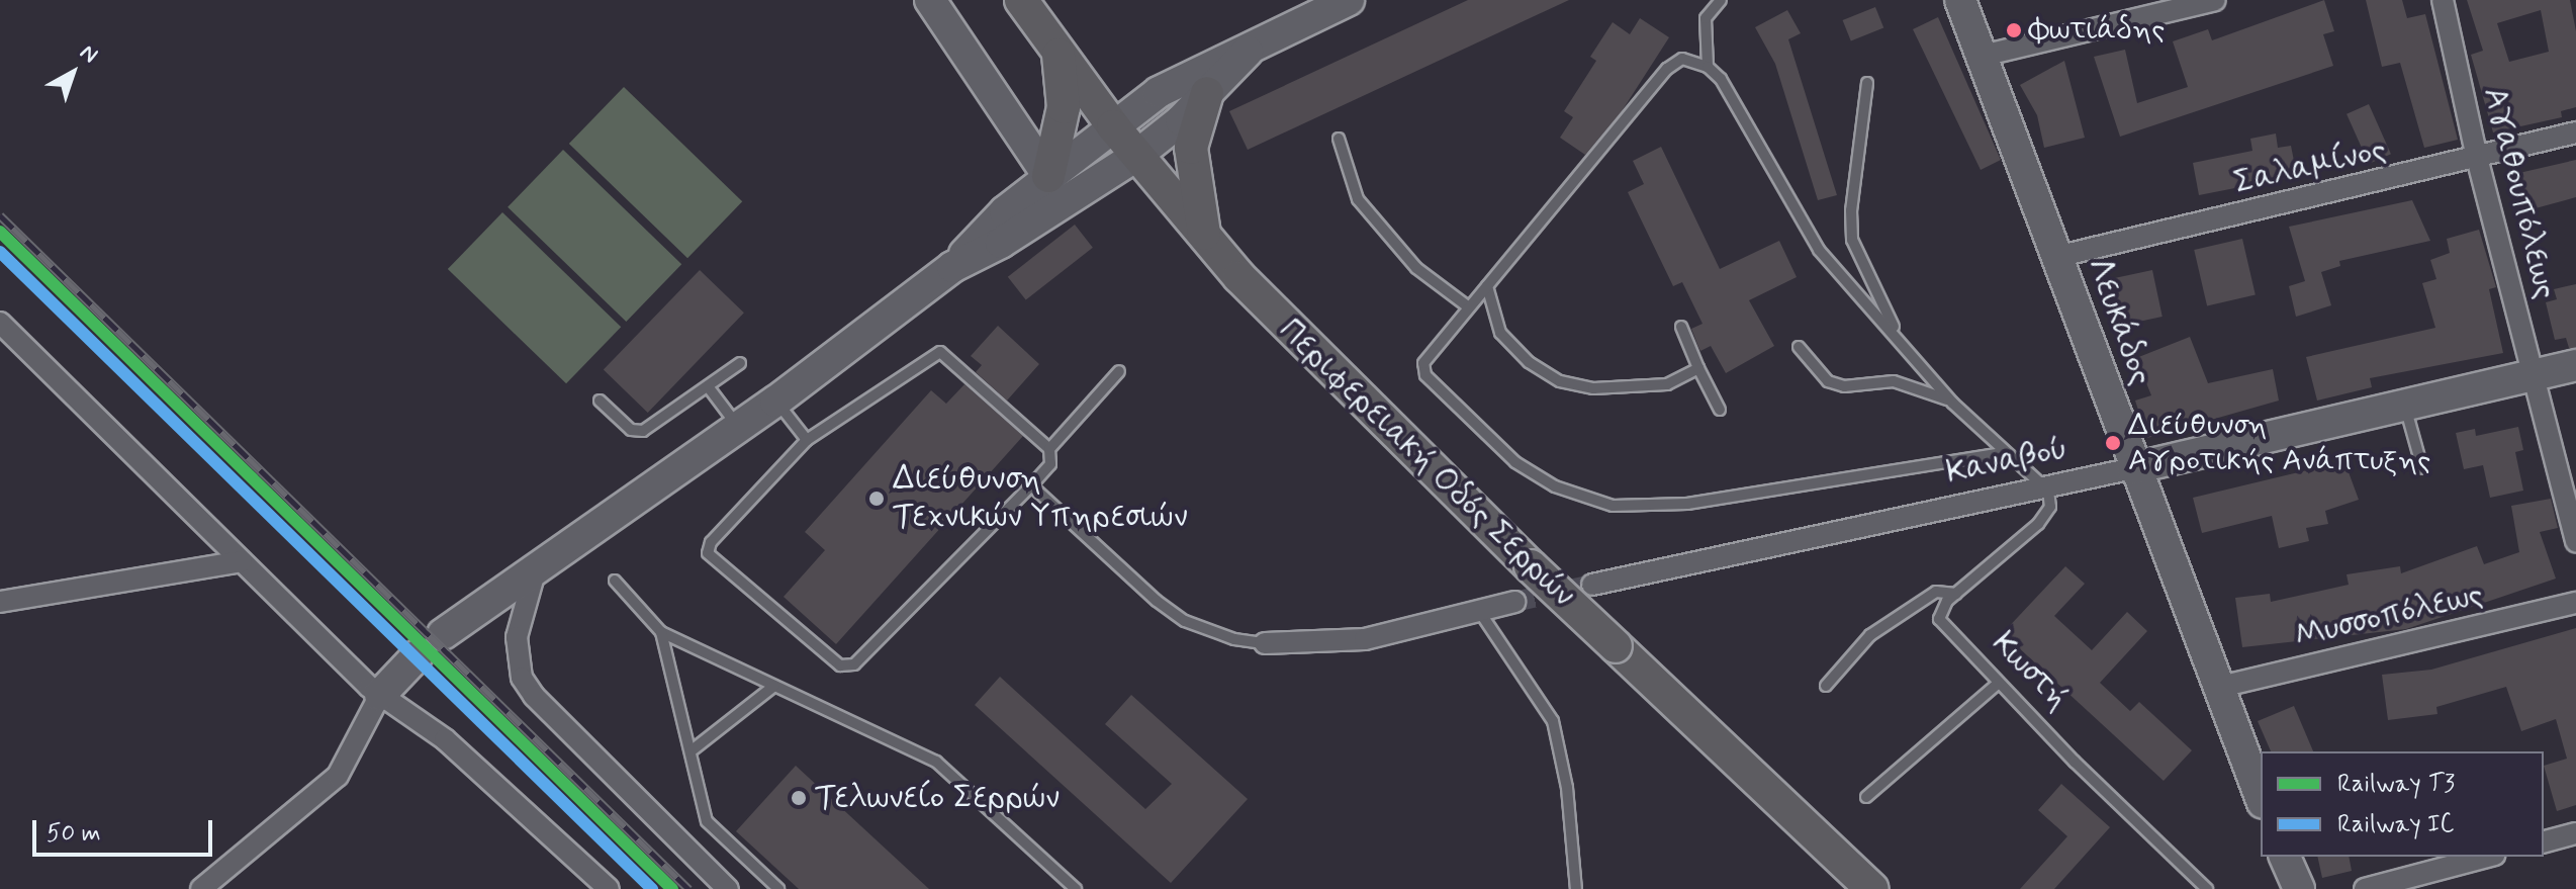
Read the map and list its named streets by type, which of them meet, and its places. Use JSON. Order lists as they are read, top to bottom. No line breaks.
{"streets":{"main road":["Περιφερειακή Οδός Σερρών"],"street":["Σαλαμίνος","Αγαθουπόλεως","Λευκάδος","Καναβού","Μυσσοπόλεως"],"lane":["Κωστή"]},"crossings":[["Σαλαμίνος","Αγαθουπόλεως"],["Σαλαμίνος","Λευκάδος"],["Αγαθουπόλεως","Καναβού"],["Λευκάδος","Καναβού"],["Λευκάδος","Μυσσοπόλεως"],["Καναβού","Κωστή"]],"places":["Φωτιάδης","Διεύθυνση Αγροτικής Ανάπτυξης","Διεύθυνση Τεχνικών Υπηρεσιών","Τελωνείο Σερρών"],"lines":["rail line T3","rail line IC"],"legend":["Railway T3","Railway IC"],"scale_bar":"50 m","north":"top right"}
